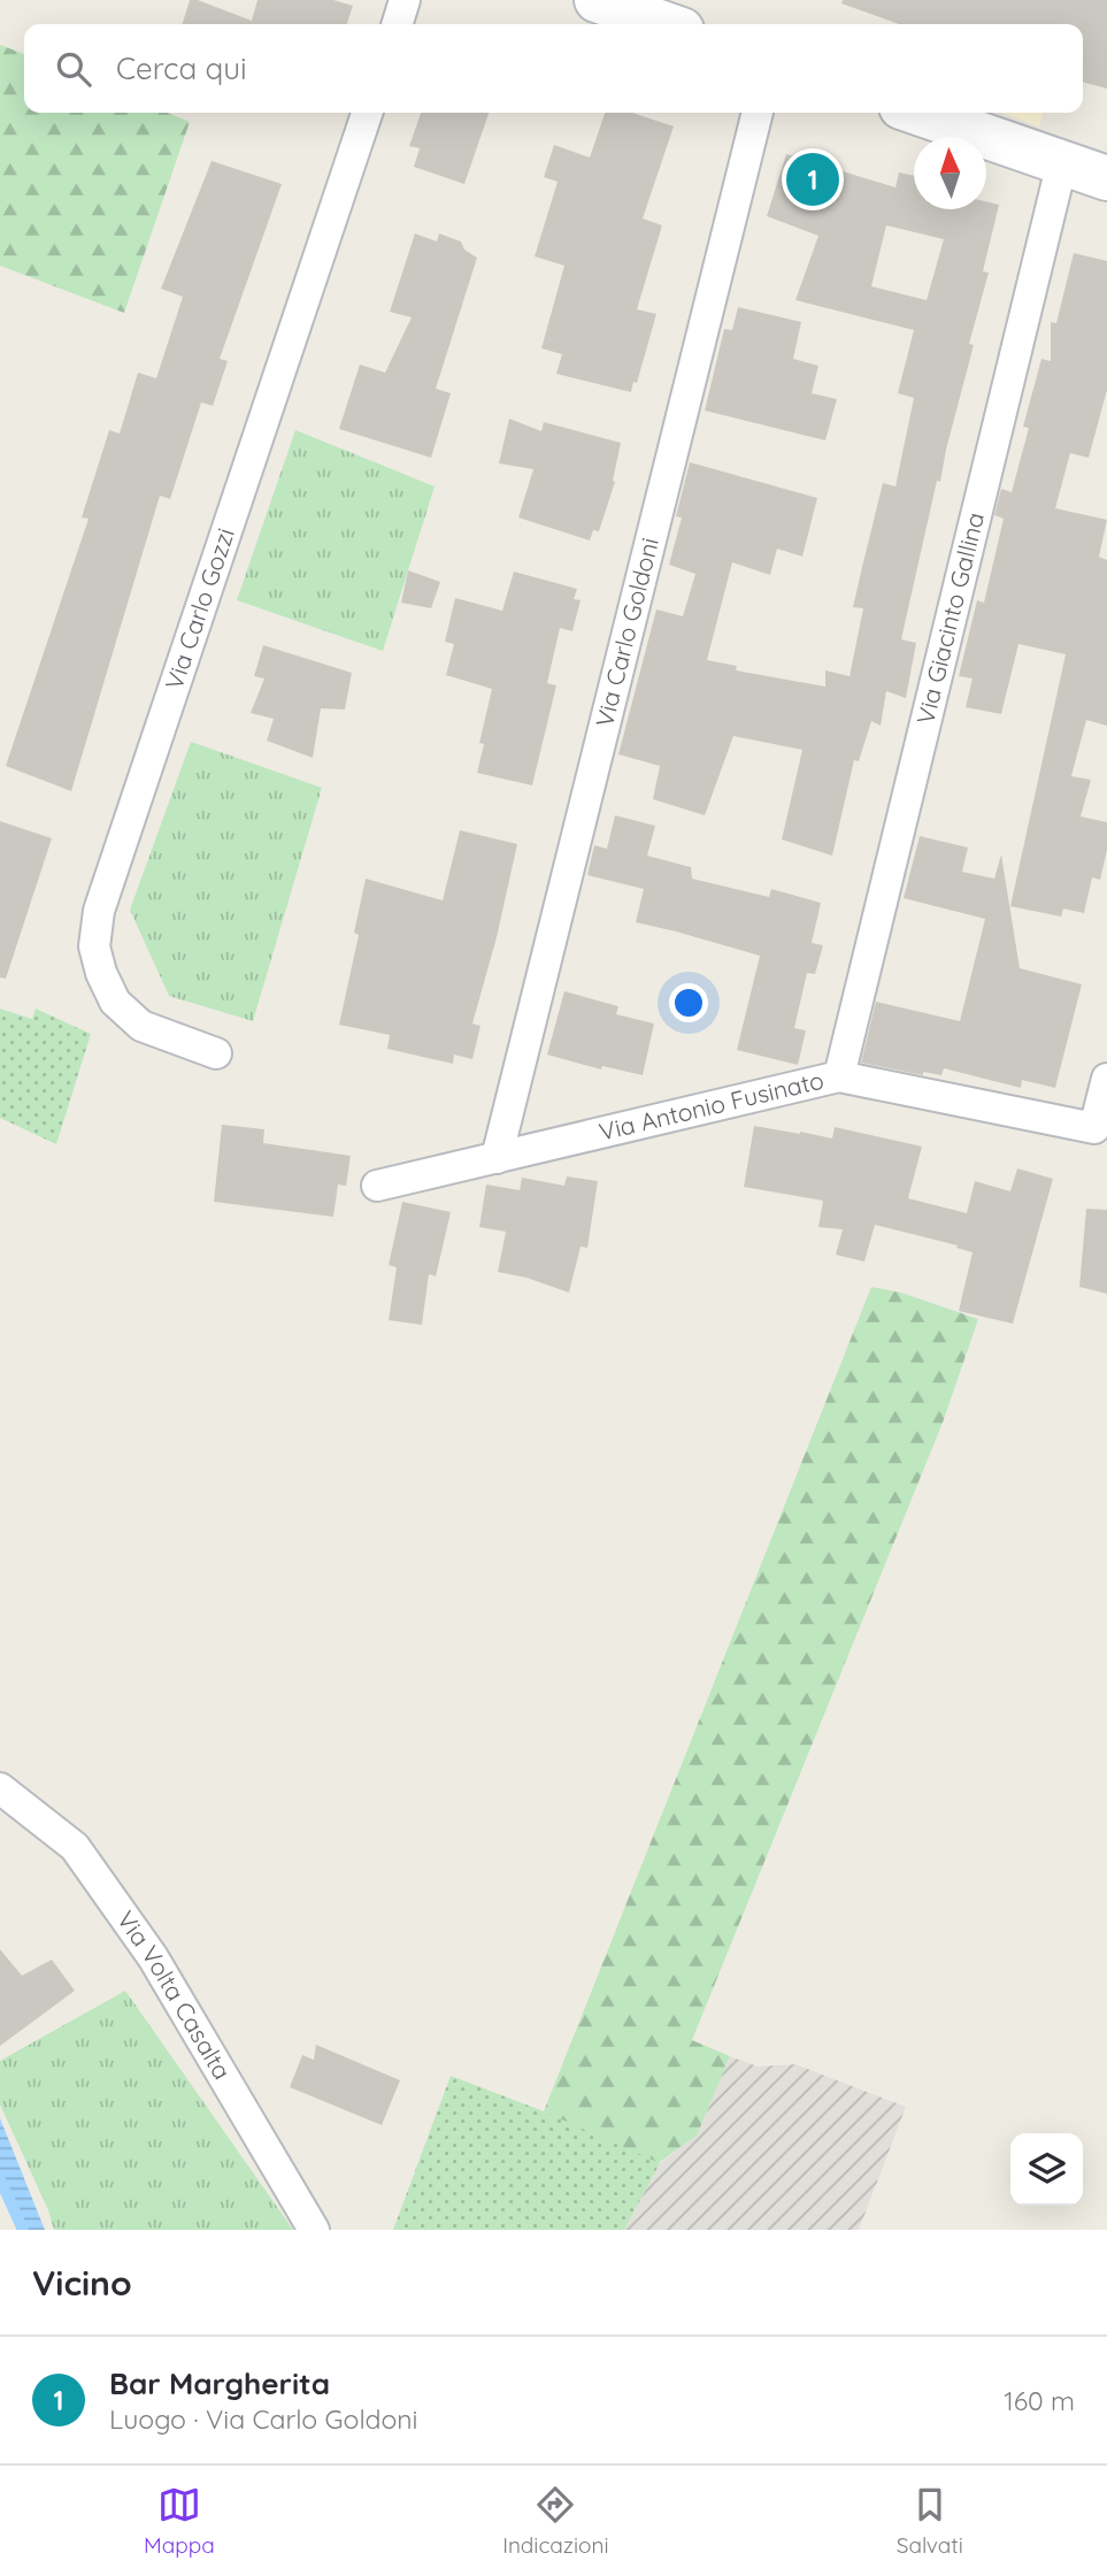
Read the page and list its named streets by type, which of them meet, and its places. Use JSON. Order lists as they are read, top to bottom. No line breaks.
{"streets":{"street":["Via Carlo Gozzi","Via Giacinto Gallina","Via Carlo Goldoni","Via Antonio Fusinato","Via Volta Casalta"]},"crossings":[["Via Giacinto Gallina","Via Antonio Fusinato"],["Via Carlo Goldoni","Via Antonio Fusinato"]],"north":"top","page":{"search":"Cerca qui","pins":"1","heading":"Vicino","list":[{"mark":"1","name":"Bar Margherita","note":"Luogo · Via Carlo Goldoni","value":"160 m"}],"nav":["Mappa","Indicazioni","Salvati"]}}
